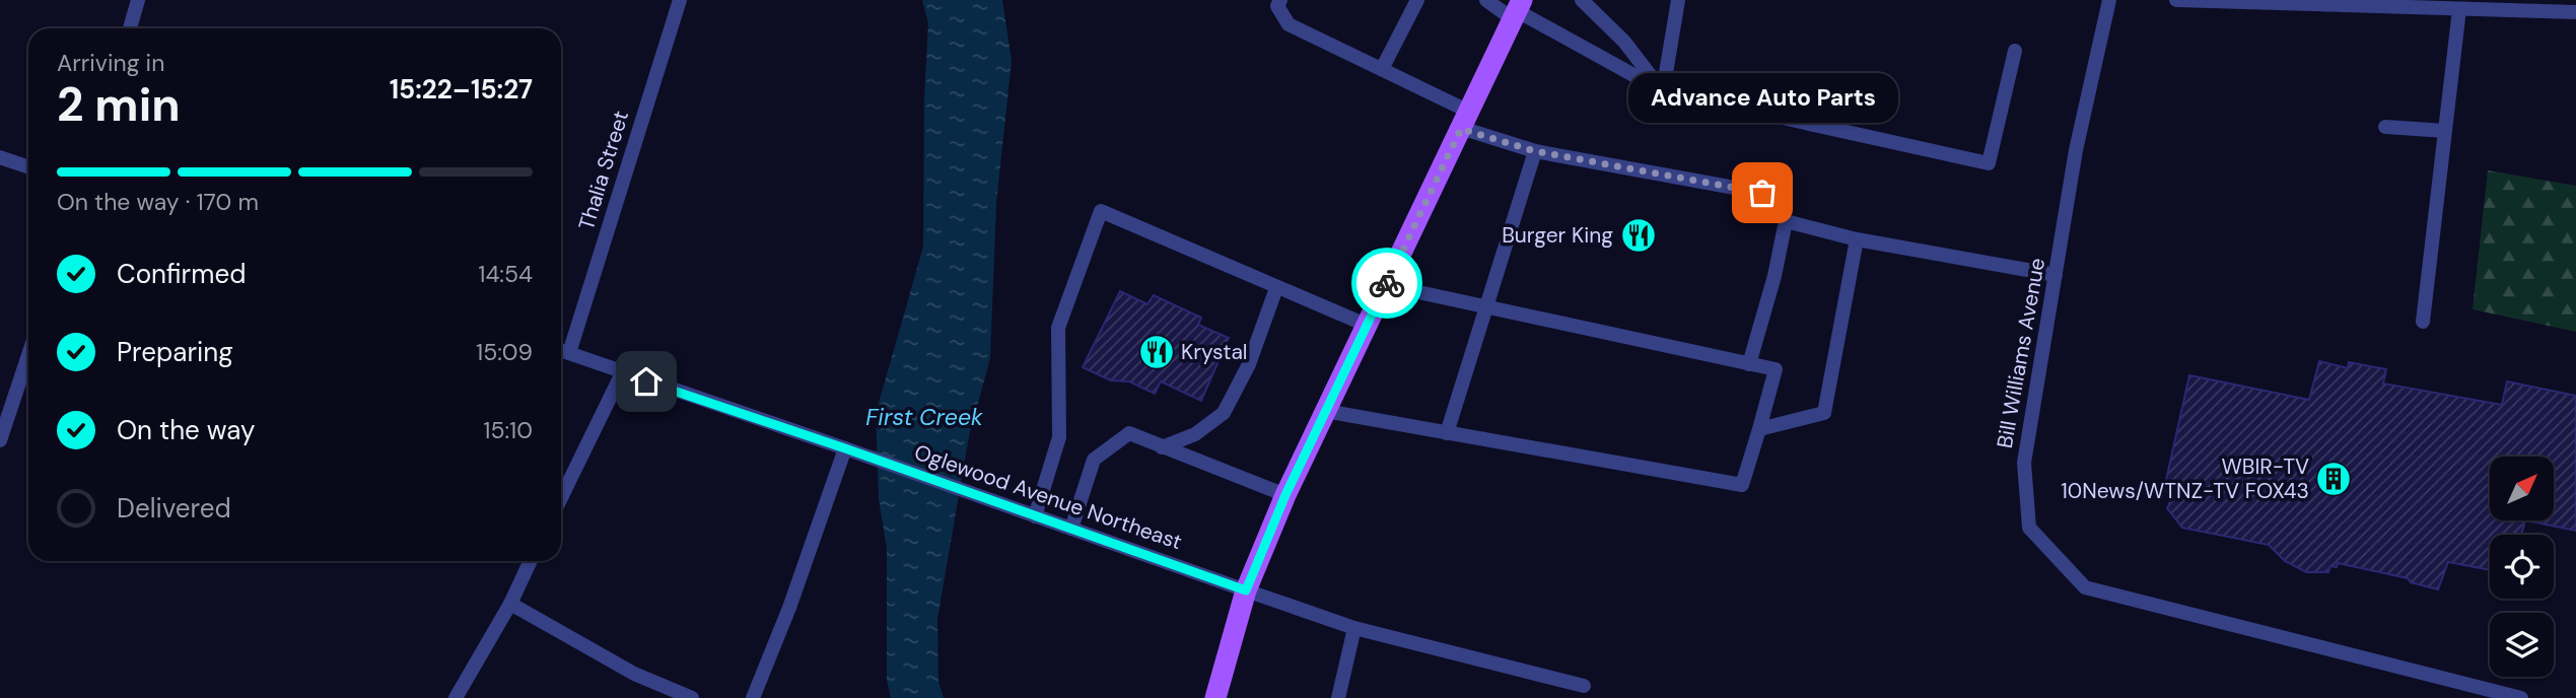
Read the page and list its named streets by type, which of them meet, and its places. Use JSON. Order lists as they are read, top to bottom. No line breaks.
{"streets":{"street":["Thalia Street","Bill Williams Avenue","Oglewood Avenue Northeast"]},"crossings":[["Thalia Street","Oglewood Avenue Northeast"]],"water":["First Creek"],"places":{"other":["Advance Auto Parts"],"restaurant":["Burger King","Krystal"],"building":["WBIR-TV 10News/WTNZ-TV FOX43"]},"north":"top right","page":{"heading":["2 min","Arriving in","15:22–15:27"],"bubble":"Advance Auto Parts","bar":"On the way · 170 m","list":[["Confirmed","14:54"],["Preparing","15:09"],["On the way","15:10"],"Delivered"]}}
